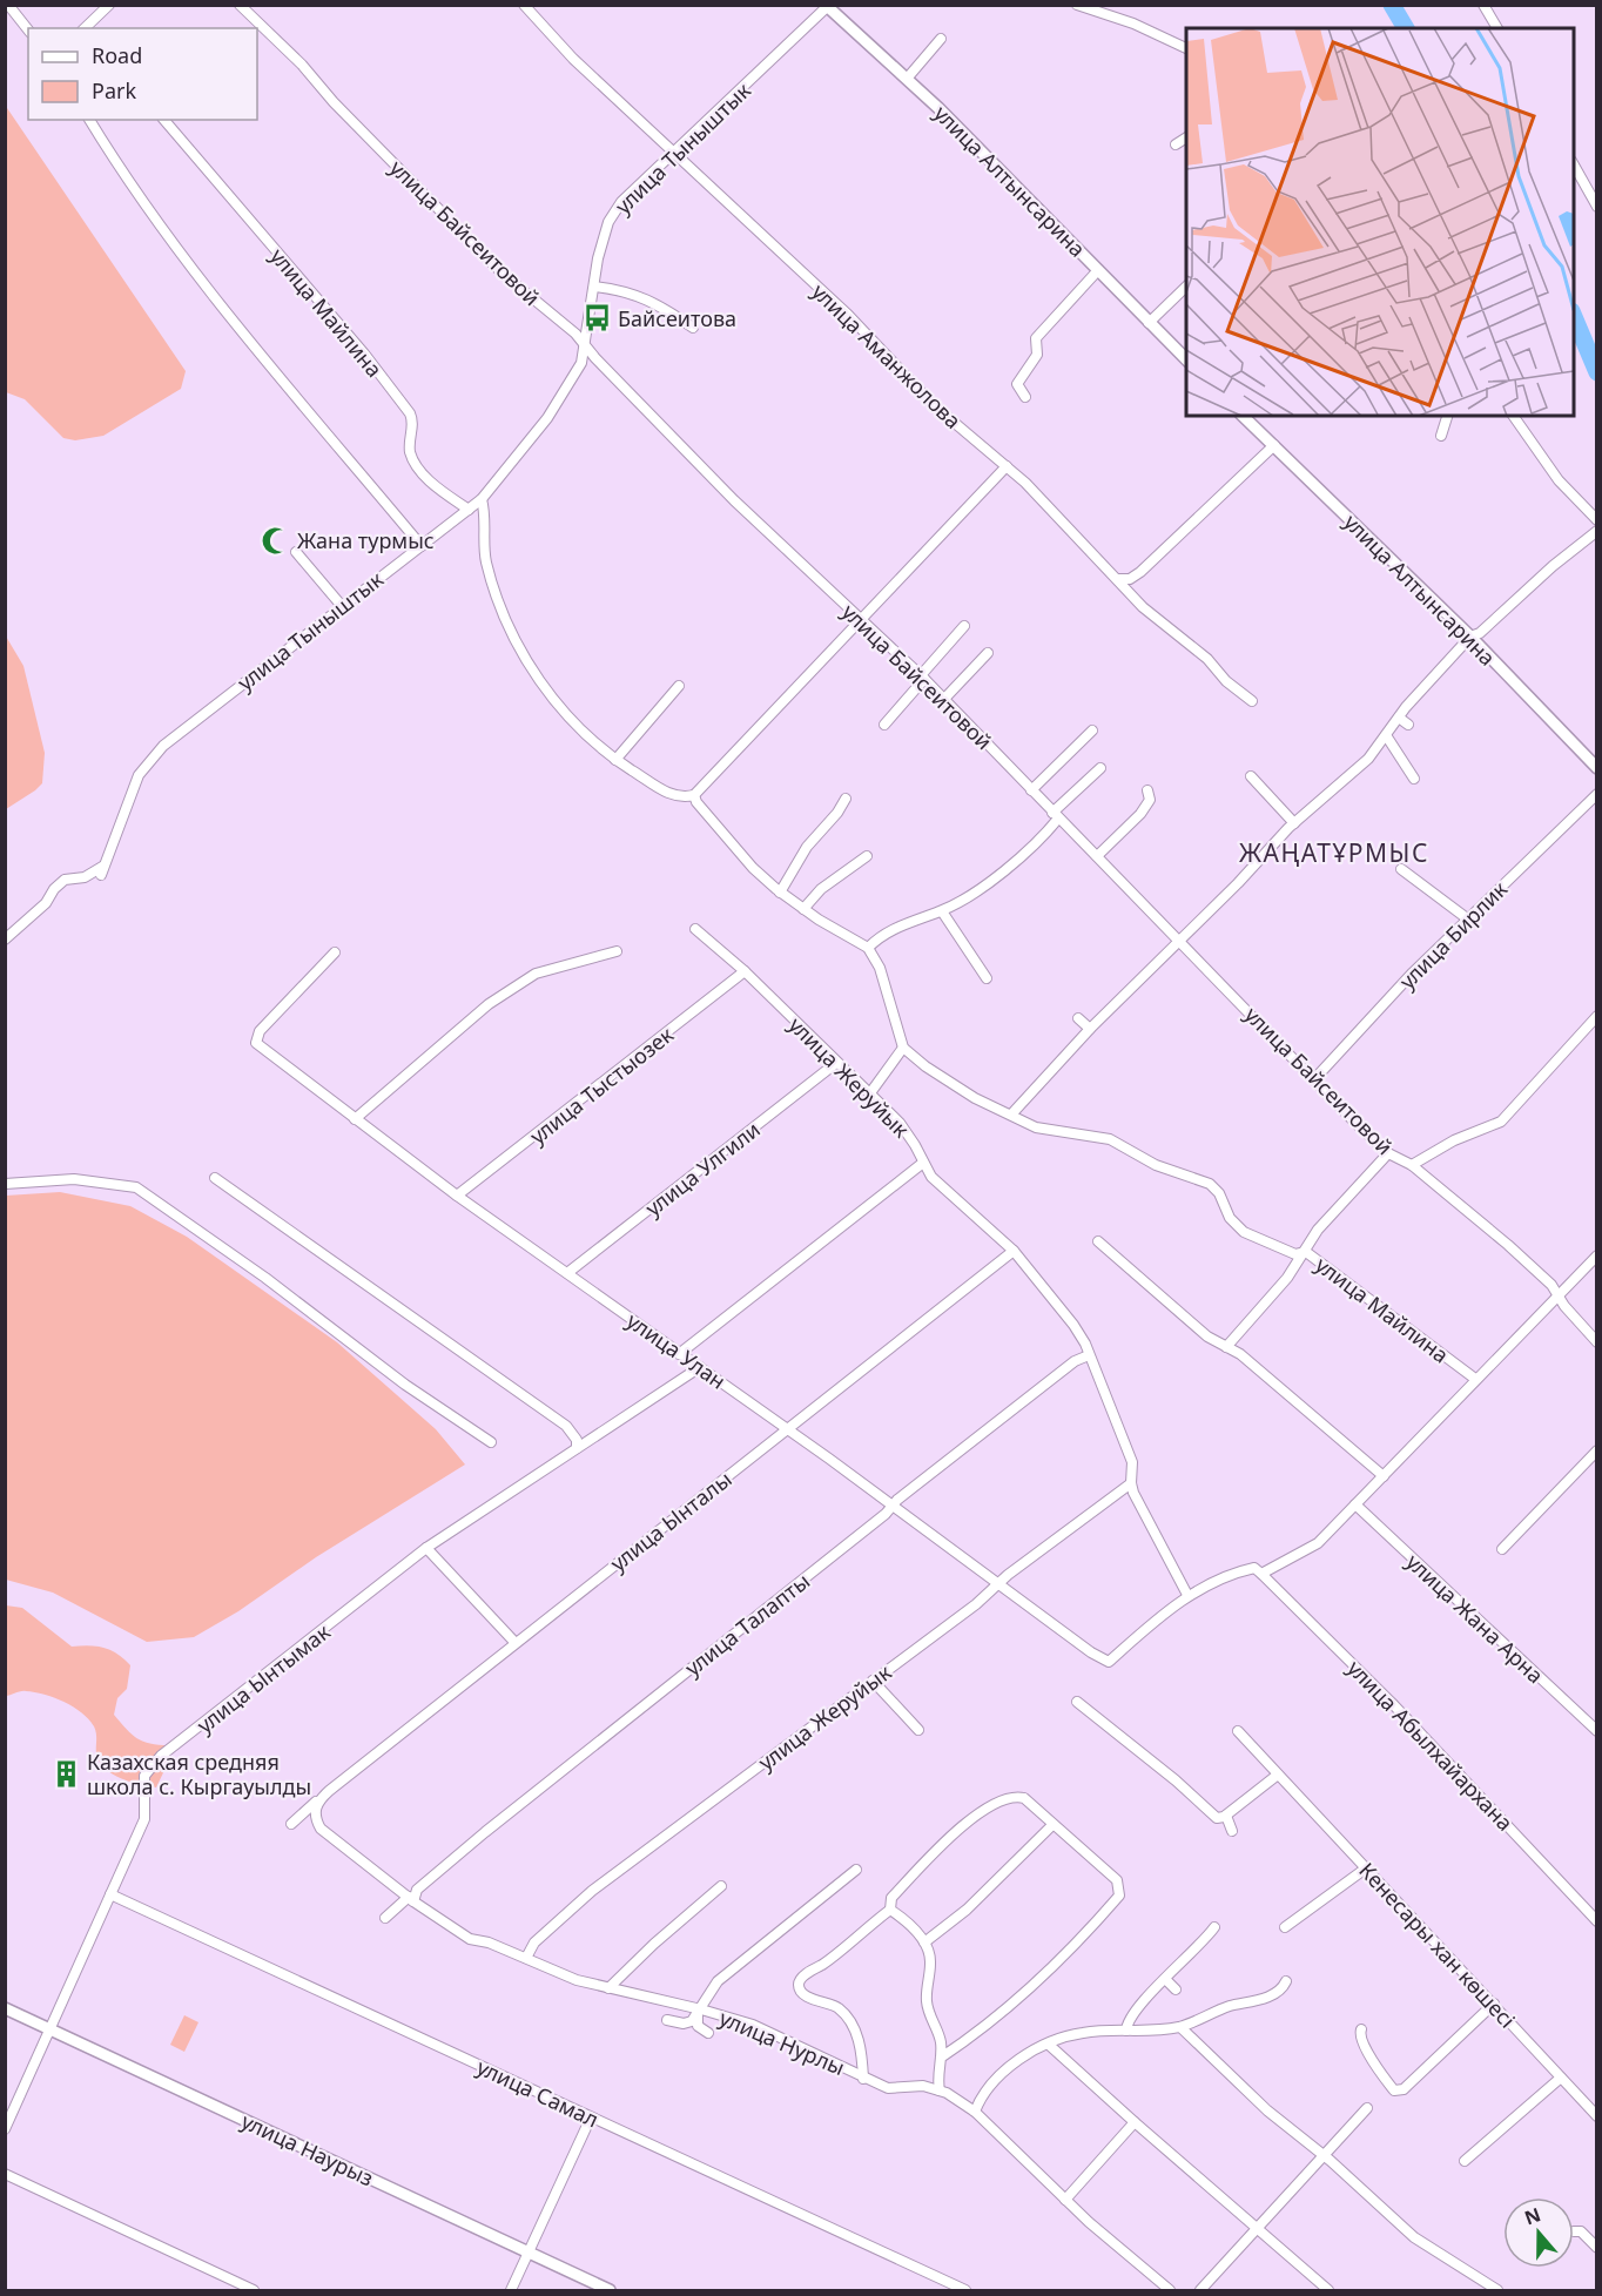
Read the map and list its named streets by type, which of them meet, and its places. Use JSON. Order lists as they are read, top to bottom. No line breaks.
{"streets":{"street":["улица Тыныштык","улица Алтынсарина","улица Байсеитовой","улица Майлина","улица Аманжолова","улица Бирлик","улица Жеруйык","улица Тыстыозек","улица Улгили","улица Улан","улица Ынталы","улица Жана Арна","улица Талапты","улица Ынтымак","улица Абылхайархана","Кенесары хан көшесі","улица Нурлы","улица Самал","улица Наурыз"]},"crossings":[["улица Тыныштык","улица Алтынсарина"],["улица Тыныштык","улица Байсеитовой"],["улица Тыныштык","улица Майлина"],["улица Тыныштык","улица Аманжолова"],["улица Байсеитовой","улица Бирлик"],["улица Жеруйык","улица Тыстыозек"],["улица Жеруйык","улица Улгили"],["улица Жеруйык","улица Улан"],["улица Жеруйык","улица Ынталы"],["улица Жеруйык","улица Талапты"],["улица Жеруйык","улица Нурлы"],["улица Тыстыозек","улица Улан"],["улица Улгили","улица Улан"],["улица Улан","улица Ынталы"],["улица Улан","улица Талапты"],["улица Улан","улица Ынтымак"],["улица Ынталы","улица Нурлы"],["улица Талапты","улица Нурлы"],["улица Ынтымак","улица Самал"],["улица Ынтымак","улица Наурыз"]],"districts":["ЖАҢАТҰРМЫС"],"places":{"bus stop":["Байсеитова"],"mosque":["Жана турмыс"],"building":["Казахская средняя школа с. Кыргауылды"]},"legend":["Road","Park"],"north":"top"}
